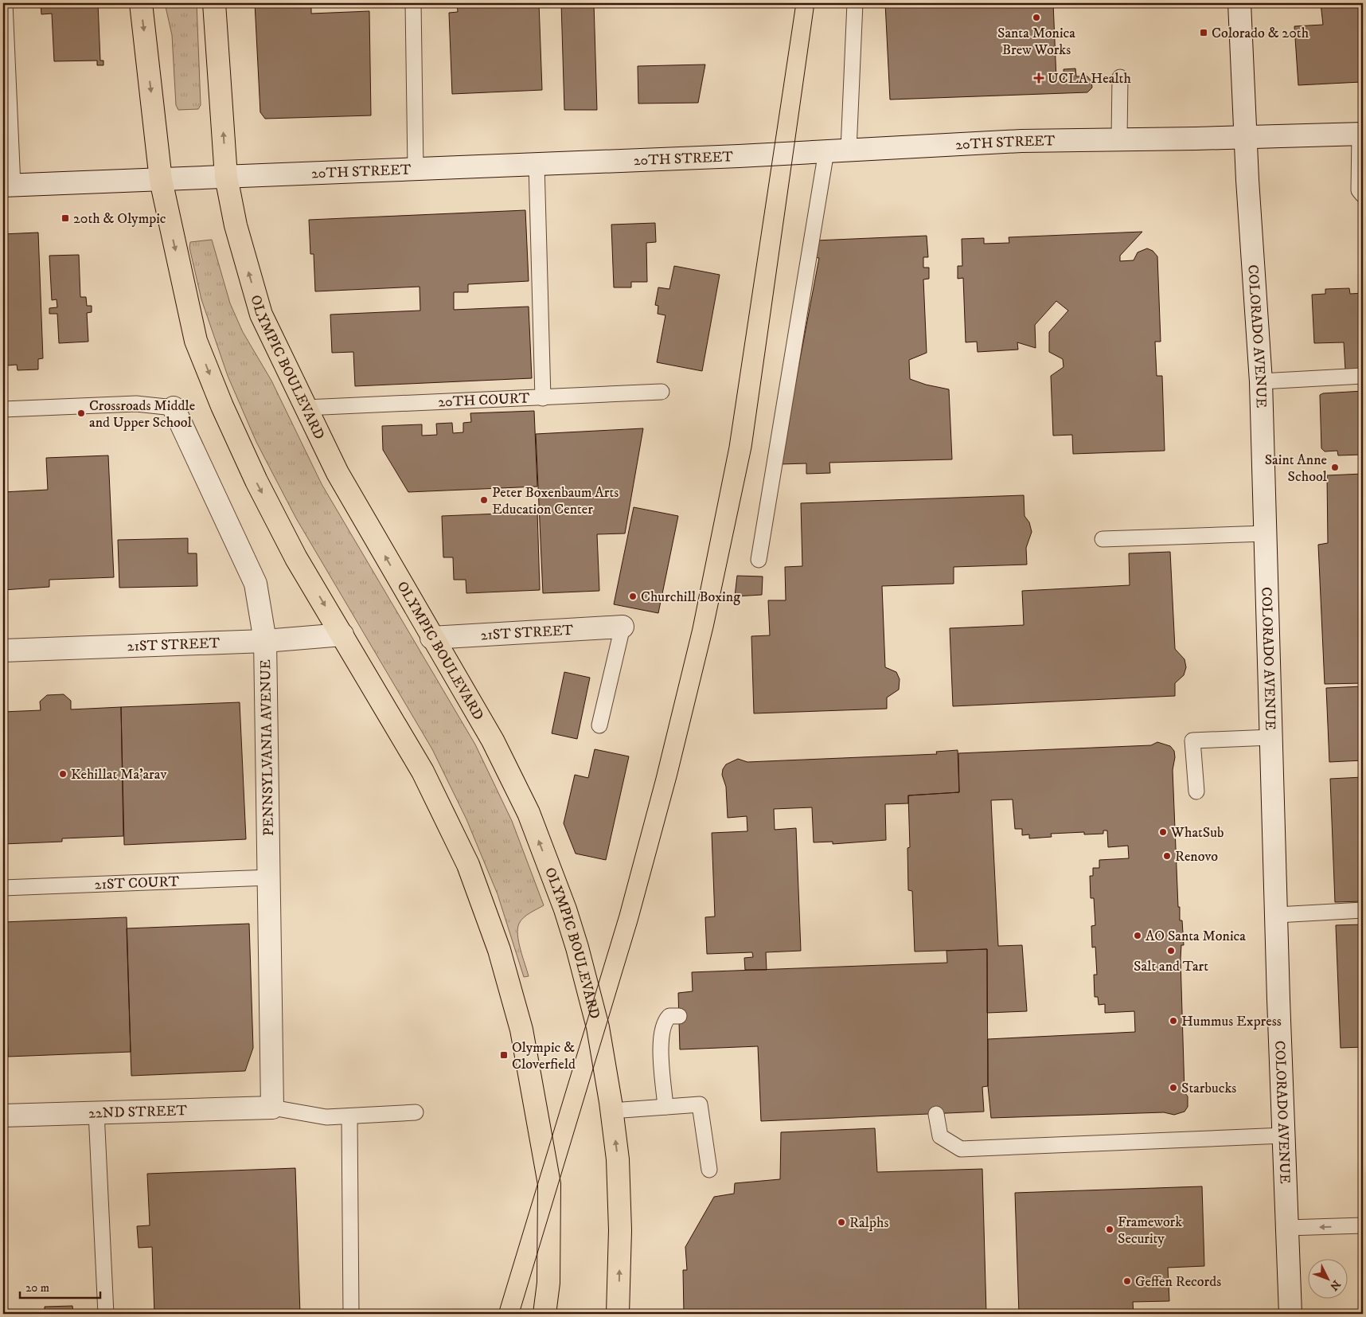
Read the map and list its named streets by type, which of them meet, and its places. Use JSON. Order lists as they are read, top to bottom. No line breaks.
{"streets":{"main road":["20TH STREET","COLORADO AVENUE","OLYMPIC BOULEVARD","21ST STREET","PENNSYLVANIA AVENUE","22ND STREET"],"lane":["20TH COURT","21ST COURT"]},"crossings":[["20TH STREET","COLORADO AVENUE"],["20TH STREET","OLYMPIC BOULEVARD"],["OLYMPIC BOULEVARD","20TH COURT"],["OLYMPIC BOULEVARD","21ST STREET"],["21ST STREET","PENNSYLVANIA AVENUE"],["PENNSYLVANIA AVENUE","21ST COURT"],["PENNSYLVANIA AVENUE","22ND STREET"]],"places":{"other":["Santa Monica Brew Works","Crossroads Middle and Upper School","Saint Anne School","Peter Boxenbaum Arts Education Center","Churchill Boxing","Kehillat Ma’arav","WhatSub","Renovo","AO Santa Monica","Salt and Tart","Hummus Express","Starbucks","Ralphs","Framework Security","Geffen Records"],"transit":["Colorado & 20th","20th & Olympic","Olympic & Cloverfield"],"health":["UCLA Health"]},"scale_bar":"20 m","north":"bottom right"}
